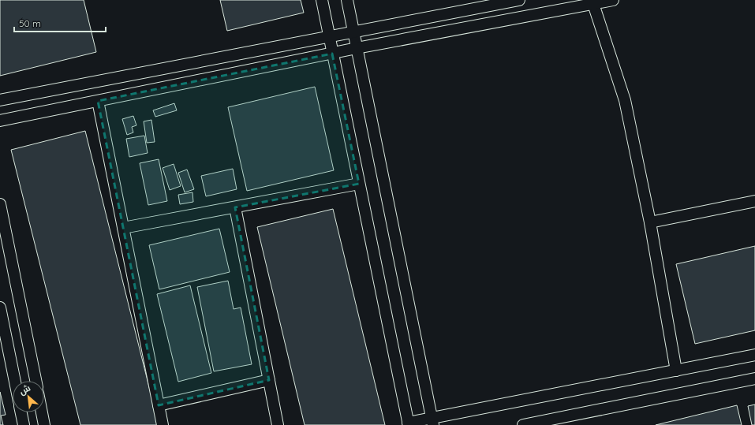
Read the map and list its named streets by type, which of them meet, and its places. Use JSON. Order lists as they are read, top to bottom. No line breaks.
{"scale_bar":"50 m","north":"top left"}
